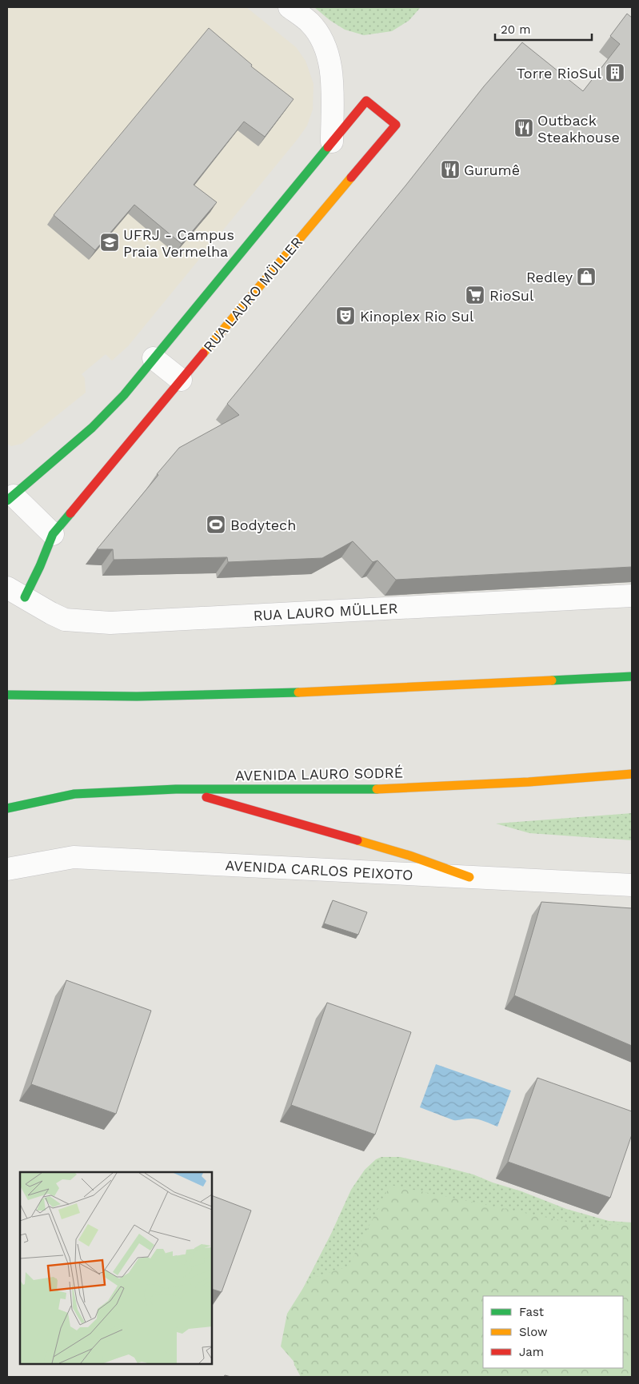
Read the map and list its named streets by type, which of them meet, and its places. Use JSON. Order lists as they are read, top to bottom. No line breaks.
{"streets":{"main road":["RUA LAURO MÜLLER","AVENIDA LAURO SODRÉ"],"street":["AVENIDA CARLOS PEIXOTO"]},"places":{"building":["Torre RioSul"],"restaurant":["Outback Steakhouse","Gurumê"],"school or university":["UFRJ - Campus Praia Vermelha"],"shop":["Redley"],"supermarket":["RioSul"],"theatre":["Kinoplex Rio Sul"],"sports":["Bodytech"]},"legend":["Fast","Slow","Jam"],"scale_bar":"20 m"}
